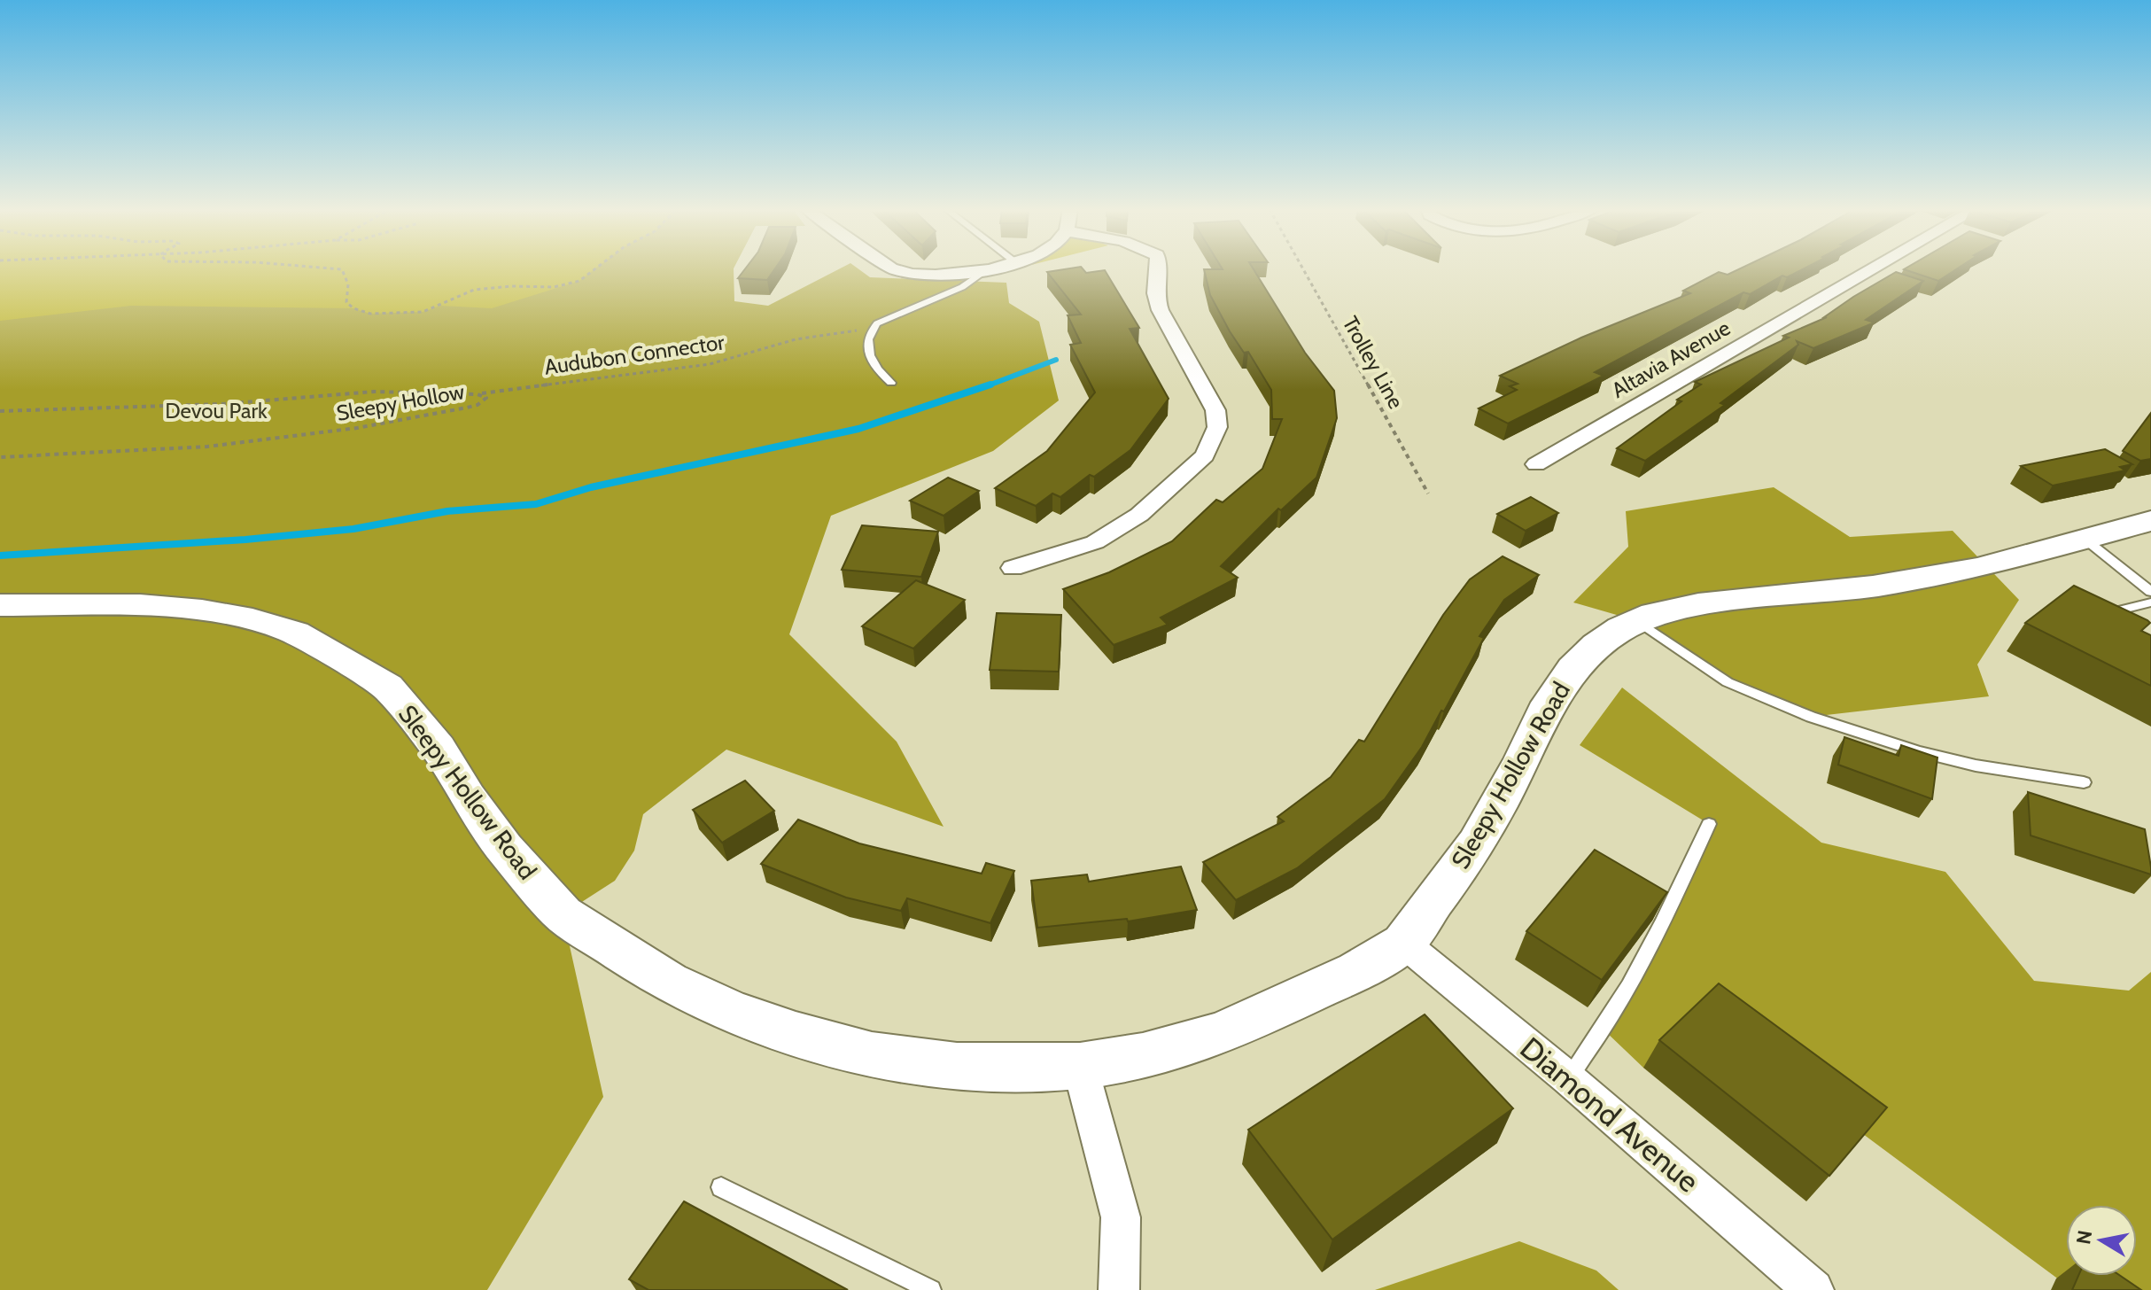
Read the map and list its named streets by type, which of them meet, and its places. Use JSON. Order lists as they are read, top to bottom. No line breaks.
{"streets":{"main road":["Sleepy Hollow Road"],"street":["Altavia Avenue","Diamond Avenue"],"path":["Audubon Connector","Trolley Line","Sleepy Hollow"]},"crossings":[["Audubon Connector","Sleepy Hollow"],["Sleepy Hollow Road","Diamond Avenue"]],"parks":["Devou Park"],"north":"left"}
